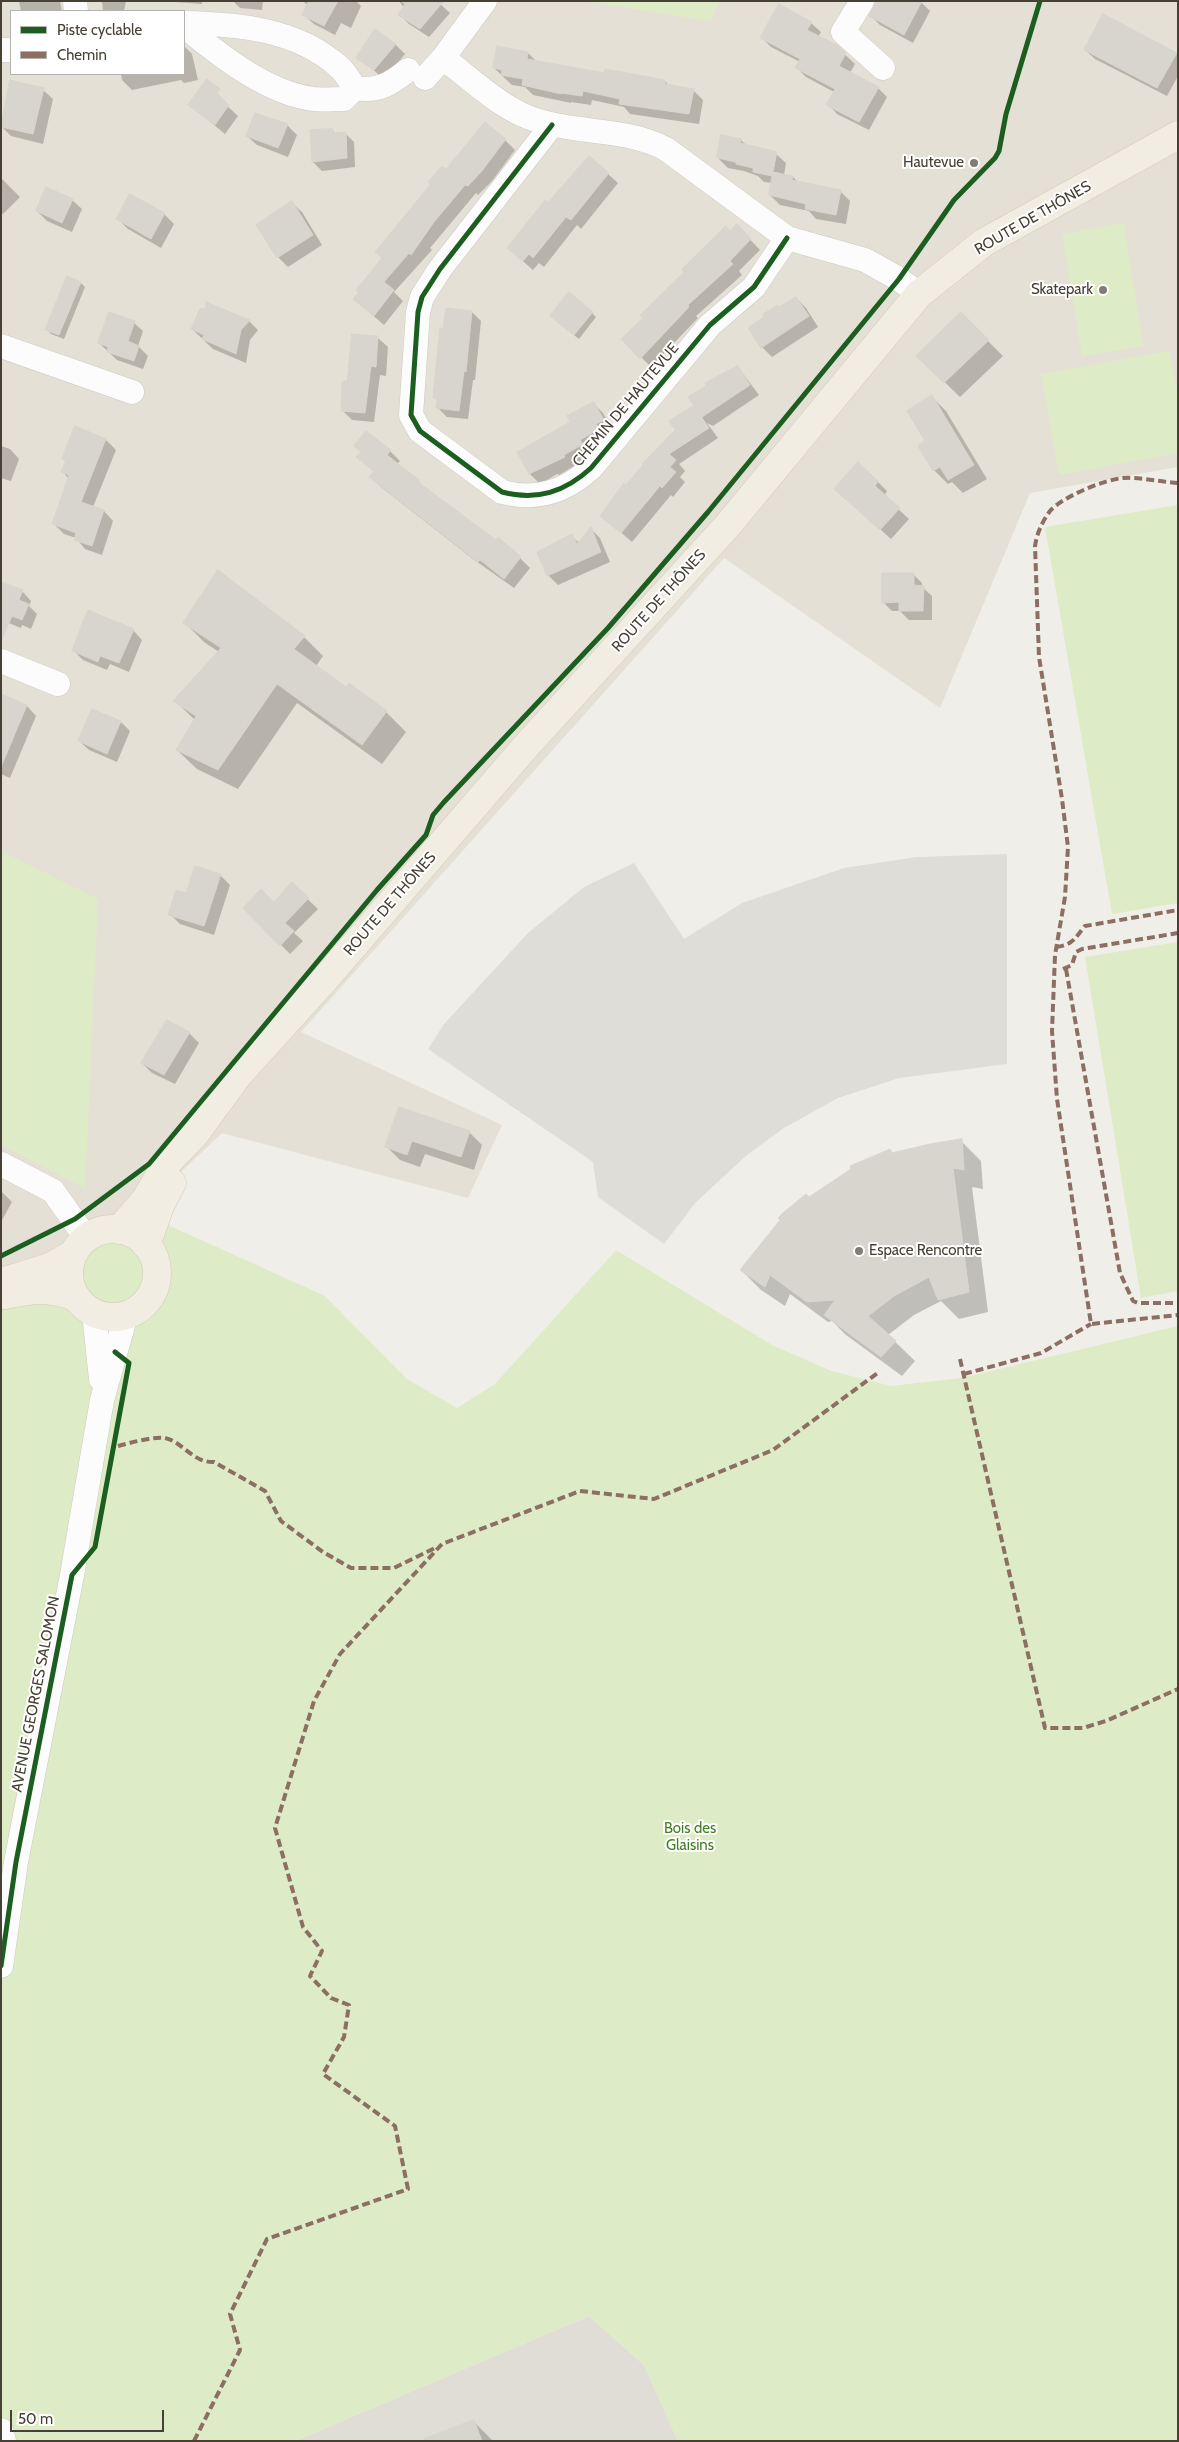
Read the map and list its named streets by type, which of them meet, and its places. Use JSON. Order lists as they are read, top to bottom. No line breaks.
{"streets":{"main road":["ROUTE DE THÔNES"],"street":["CHEMIN DE HAUTEVUE","AVENUE GEORGES SALOMON"]},"crossings":[["ROUTE DE THÔNES","AVENUE GEORGES SALOMON"]],"parks":["Bois des Glaisins"],"places":["Hautevue","Skatepark","Espace Rencontre"],"legend":["Piste cyclable","Chemin"],"scale_bar":"50 m"}
